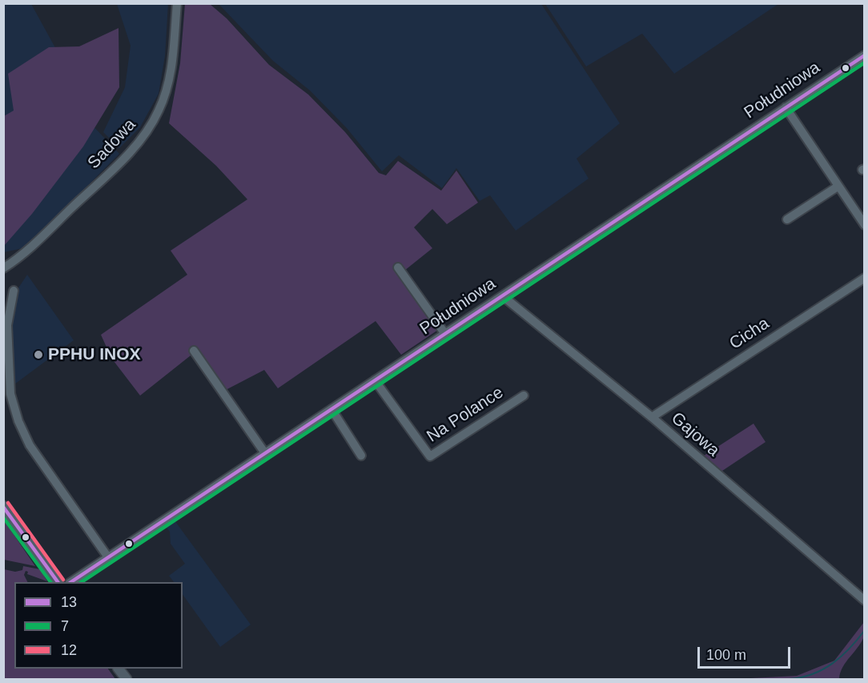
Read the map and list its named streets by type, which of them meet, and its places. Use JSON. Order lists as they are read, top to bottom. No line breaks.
{"streets":{"street":["Południowa","Sadowa","Cicha","Na Polance","Gajowa"]},"crossings":[["Południowa","Na Polance"],["Południowa","Gajowa"],["Cicha","Gajowa"]],"places":["PPHU INOX"],"lines":["transit line 13","transit line 7","transit line 12"],"legend":["13","7","12"],"scale_bar":"100 m"}
